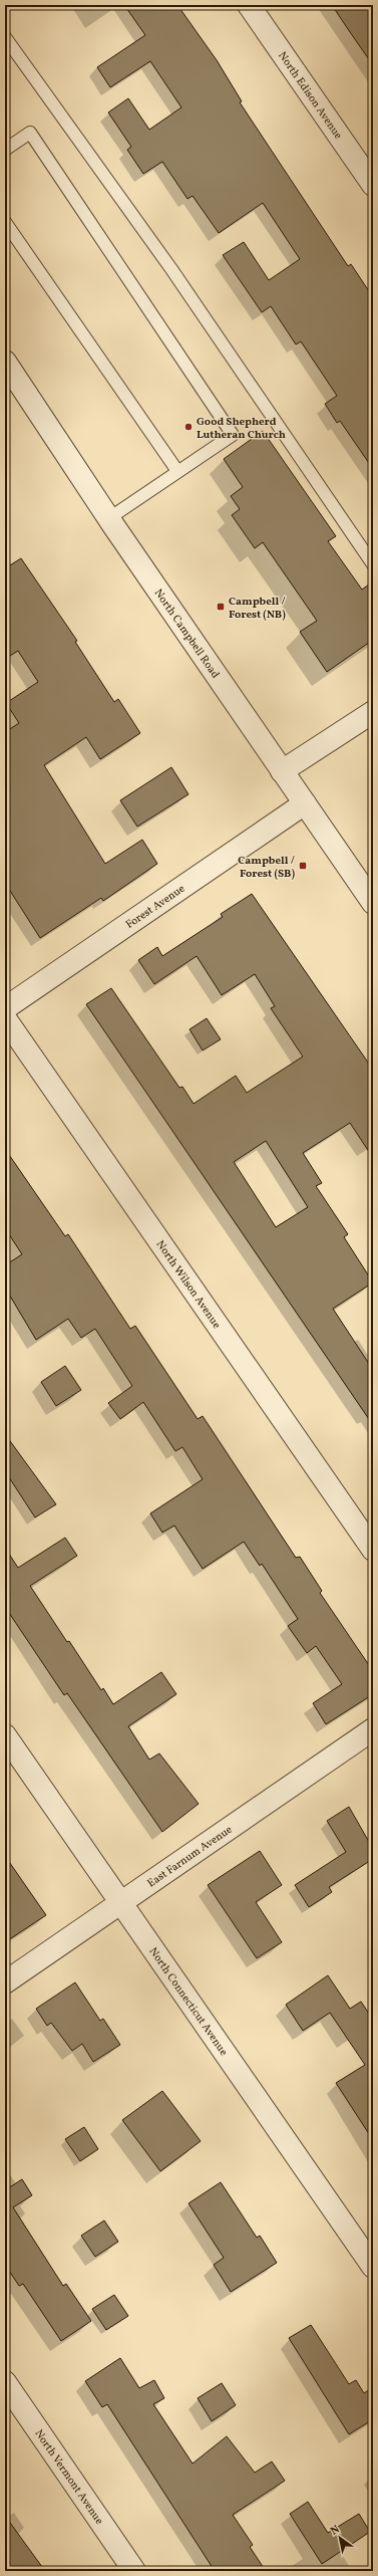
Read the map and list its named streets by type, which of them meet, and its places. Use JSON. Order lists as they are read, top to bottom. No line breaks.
{"streets":{"street":["North Edison Avenue","North Campbell Road","Forest Avenue","North Wilson Avenue","East Farnum Avenue","North Connecticut Avenue","North Vermont Avenue"]},"crossings":[["North Campbell Road","Forest Avenue"],["East Farnum Avenue","North Connecticut Avenue"]],"places":{"other":["Good Shepherd Lutheran Church"],"transit":["Campbell / Forest (NB)","Campbell / Forest (SB)"]},"north":"top left"}
